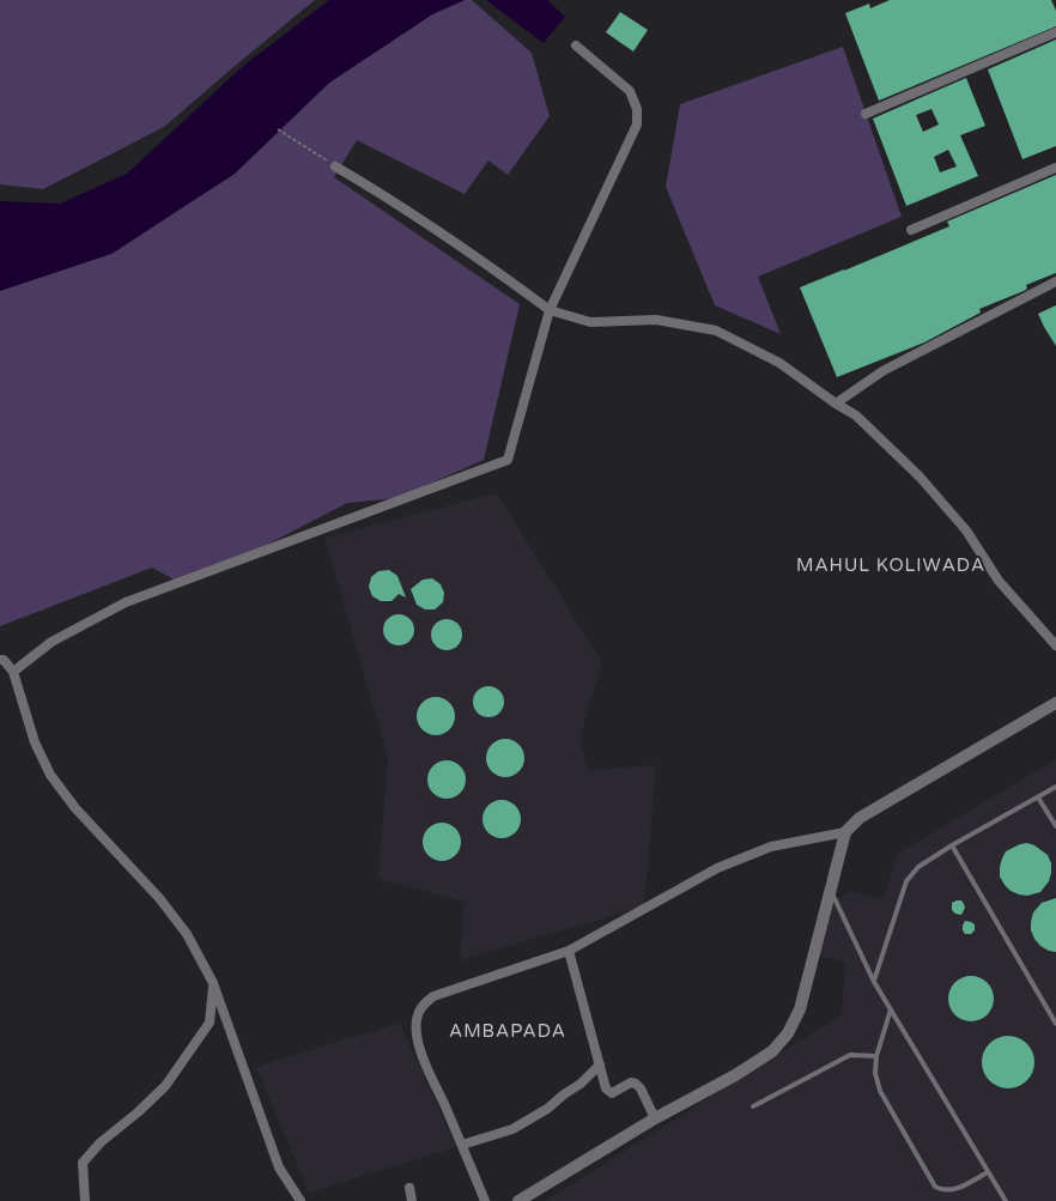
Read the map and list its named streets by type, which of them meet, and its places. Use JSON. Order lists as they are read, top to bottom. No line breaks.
{"districts":["MAHUL KOLIWADA","AMBAPADA"]}
